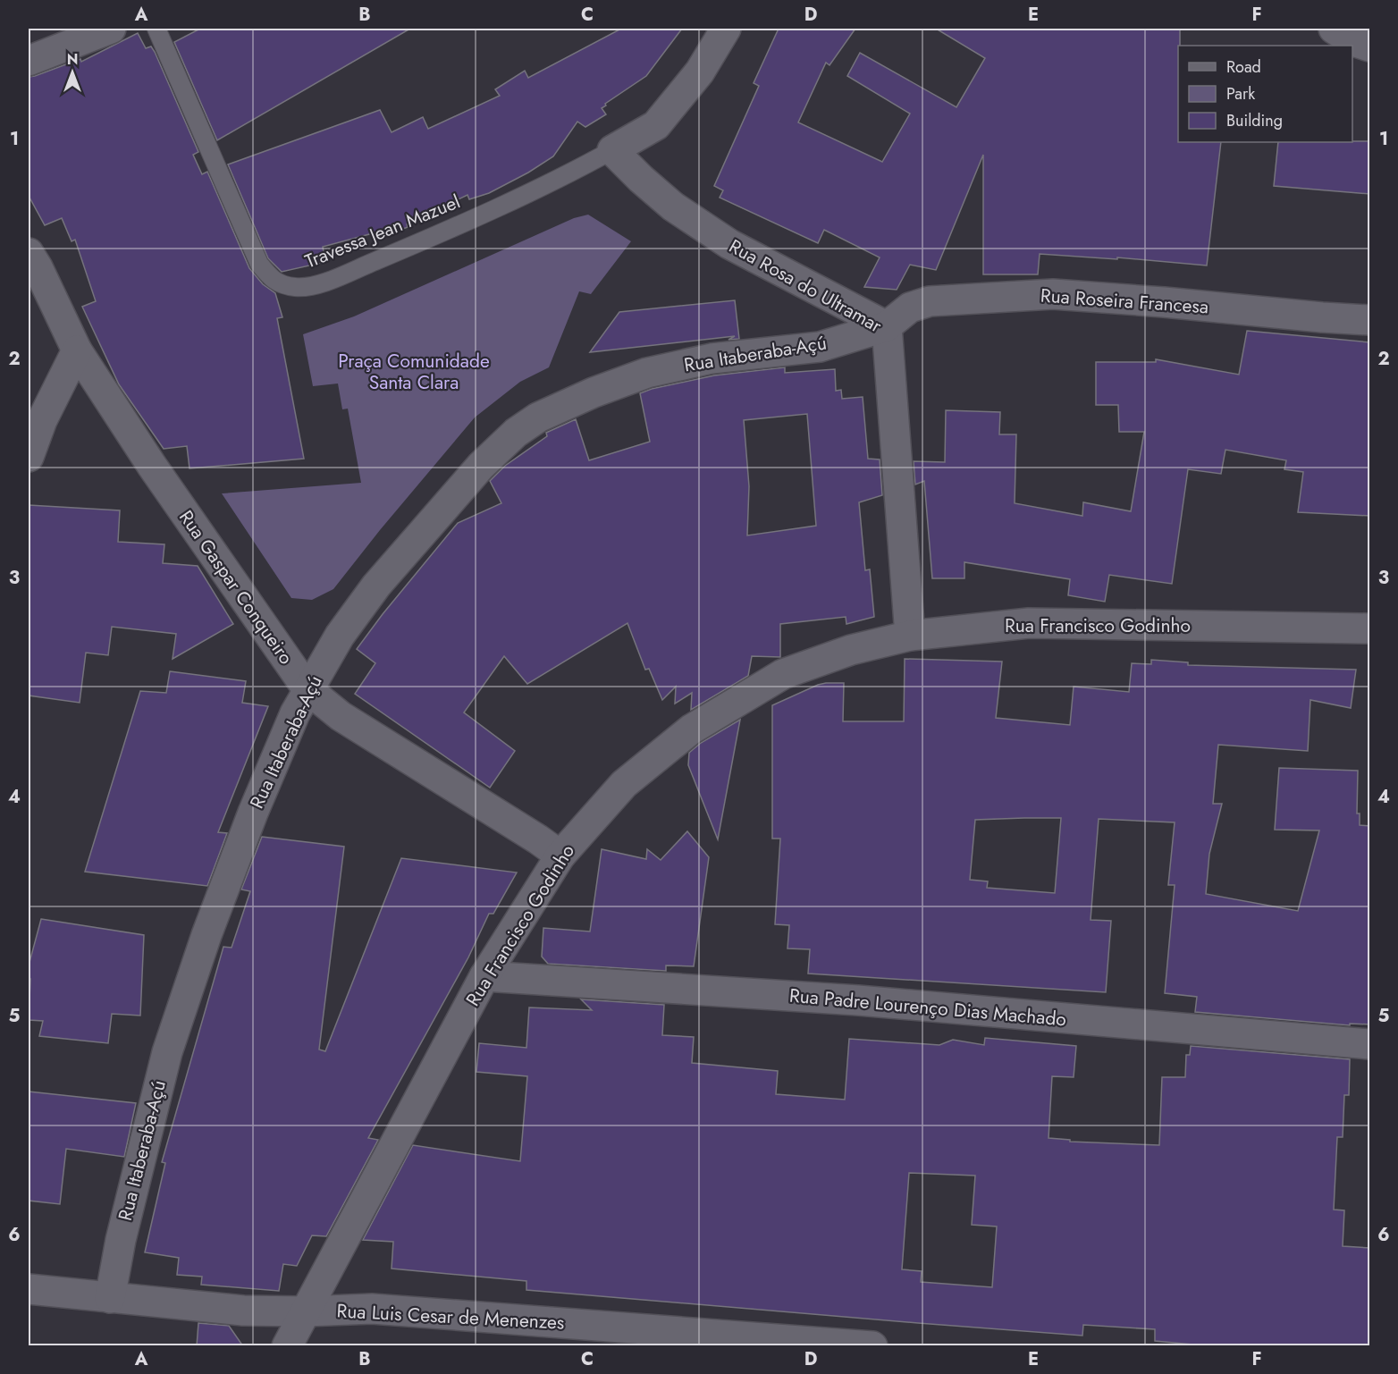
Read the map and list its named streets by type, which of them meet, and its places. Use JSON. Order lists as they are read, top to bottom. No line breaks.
{"streets":{"street":["Rua Rosa do Ultramar","Rua Roseira Francesa","Rua Itaberaba-Açú","Rua Gaspar Conqueiro","Rua Francisco Godinho","Rua Padre Lourenço Dias Machado","Rua Luis Cesar de Menenzes"],"lane":["Travessa Jean Mazuel"]},"crossings":[["Travessa Jean Mazuel","Rua Rosa do Ultramar"],["Rua Rosa do Ultramar","Rua Roseira Francesa"],["Rua Rosa do Ultramar","Rua Itaberaba-Açú"],["Rua Rosa do Ultramar","Rua Francisco Godinho"],["Rua Roseira Francesa","Rua Itaberaba-Açú"],["Rua Itaberaba-Açú","Rua Gaspar Conqueiro"],["Rua Itaberaba-Açú","Rua Luis Cesar de Menenzes"],["Rua Gaspar Conqueiro","Rua Francisco Godinho"],["Rua Francisco Godinho","Rua Padre Lourenço Dias Machado"],["Rua Francisco Godinho","Rua Luis Cesar de Menenzes"]],"parks":["Praça Comunidade Santa Clara"],"legend":["Road","Park","Building"],"north":"top","grid":{"columns":["A","B","C","D","E","F"],"rows":["1","2","3","4","5","6"]}}
